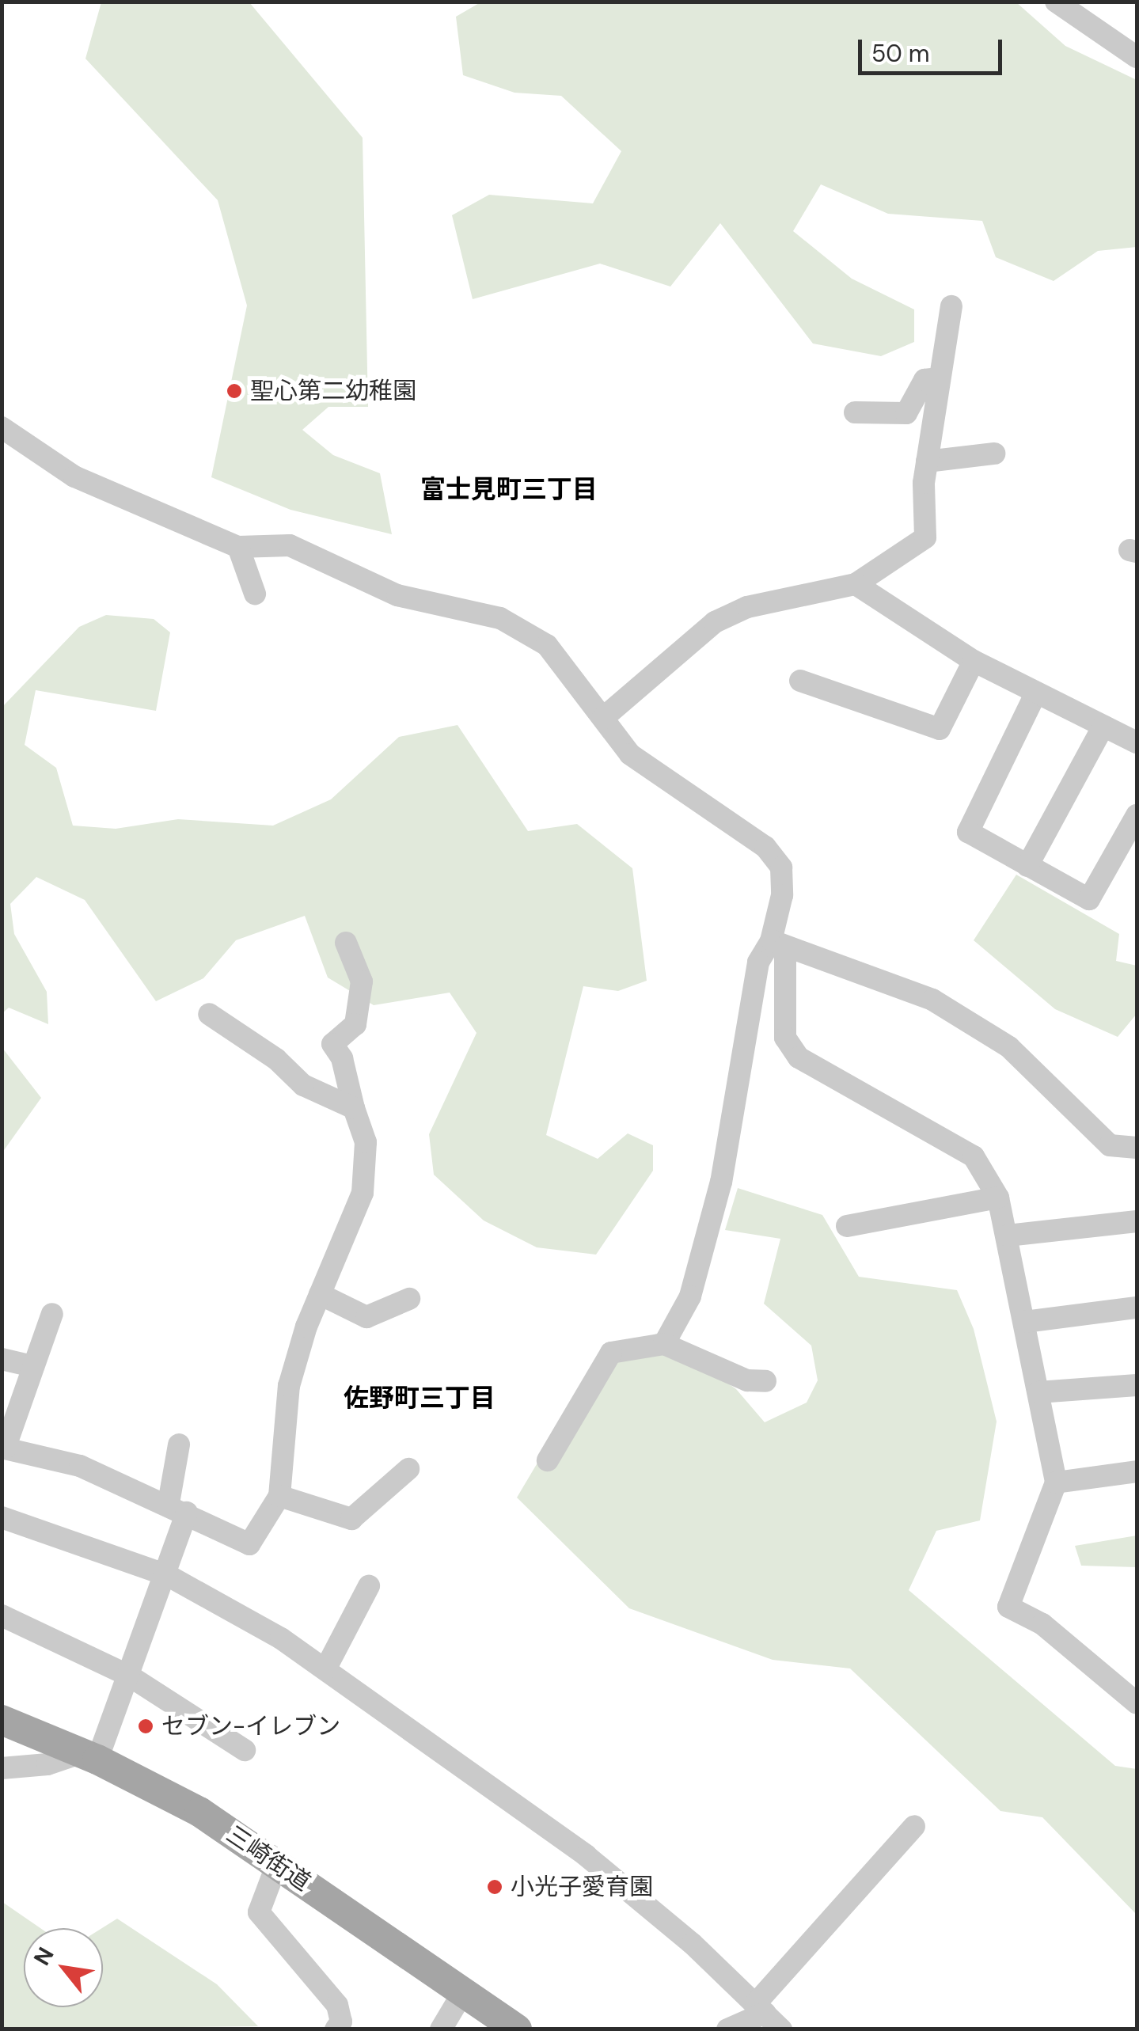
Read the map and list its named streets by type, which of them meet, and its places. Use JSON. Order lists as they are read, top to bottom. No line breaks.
{"streets":{"main road":["三崎街道"]},"districts":["富士見町三丁目","佐野町三丁目"],"places":["聖心第二幼稚園","セブン-イレブン","小光子愛育園"],"scale_bar":"50 m","north":"top left"}
